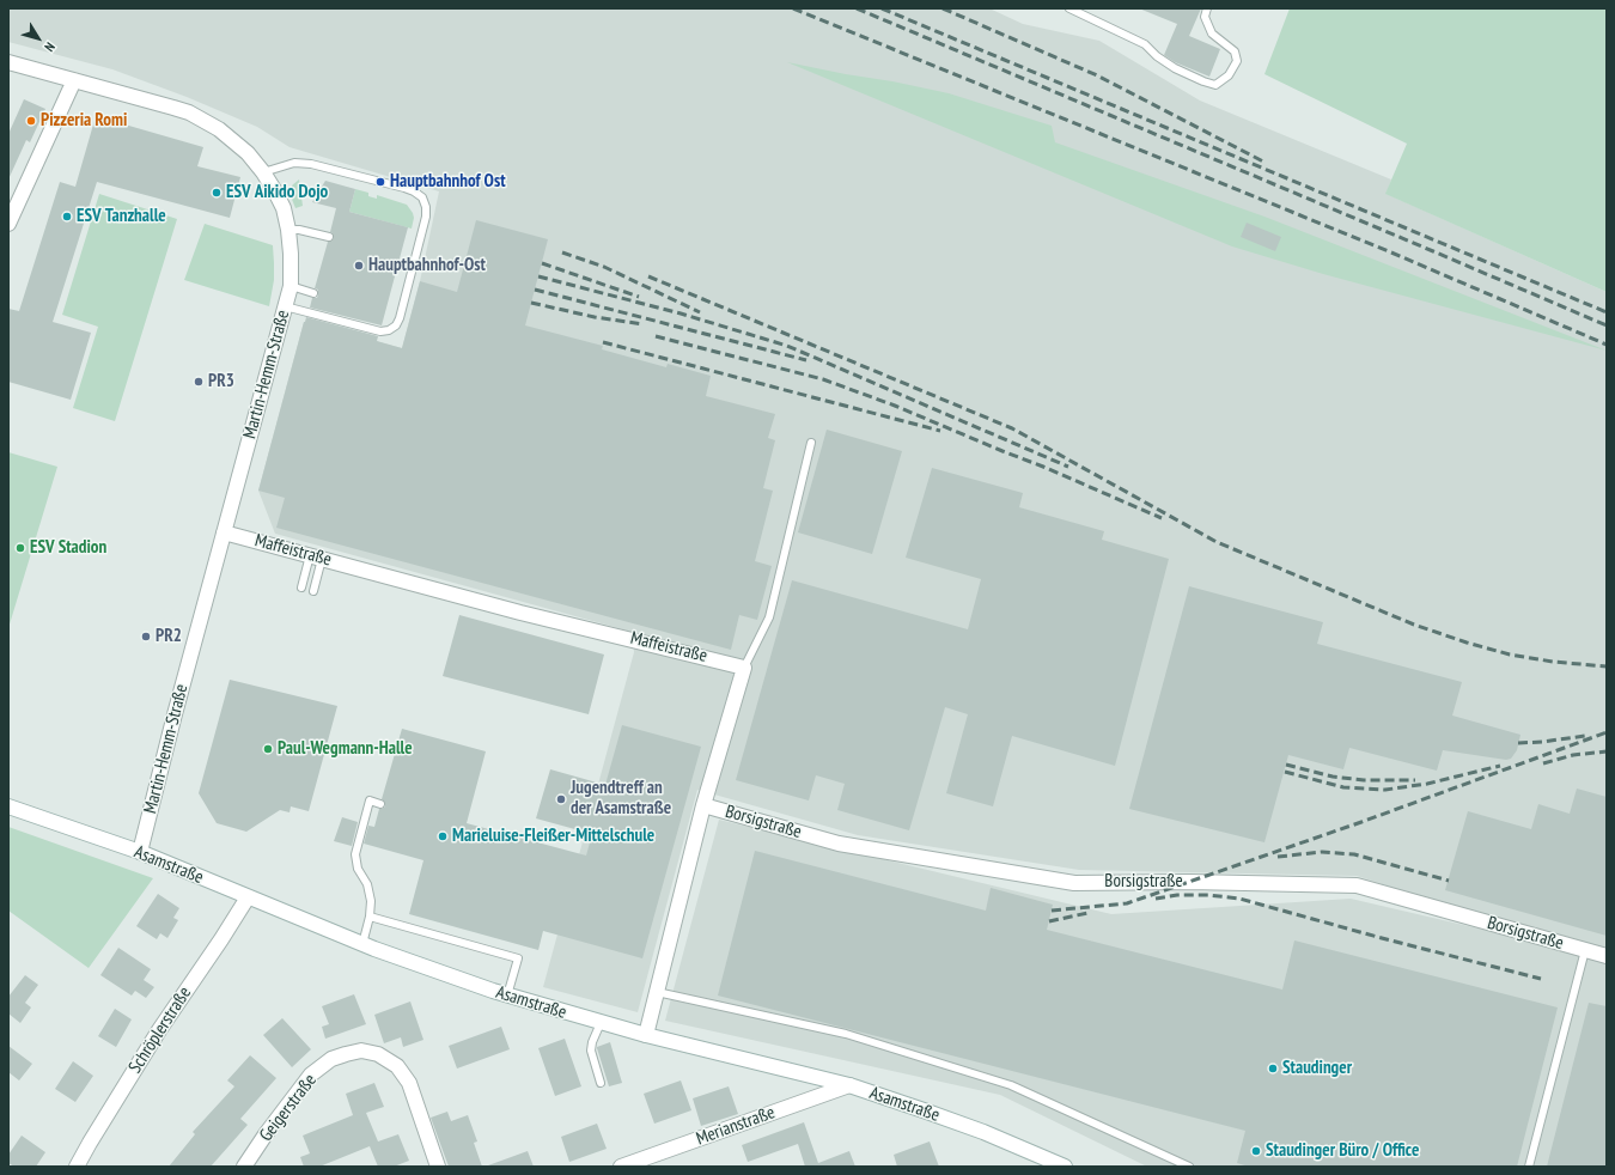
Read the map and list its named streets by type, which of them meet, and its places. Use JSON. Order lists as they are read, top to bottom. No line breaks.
{"streets":{"street":["Martin-Hemm-Straße","Maffeistraße","Borsigstraße","Asamstraße","Schröplerstraße","Geigerstraße","Merianstraße"]},"crossings":[["Martin-Hemm-Straße","Maffeistraße"],["Martin-Hemm-Straße","Asamstraße"],["Asamstraße","Schröplerstraße"],["Asamstraße","Merianstraße"]],"places":["Pizzeria Romi","Hauptbahnhof Ost","ESV Aikido Dojo","ESV Tanzhalle","Hauptbahnhof-Ost","PR3","ESV Stadion","PR2","Paul-Wegmann-Halle","Jugendtreff an der Asamstraße","Marieluise-Fleißer-Mittelschule","Staudinger","Staudinger Büro / Office"],"north":"bottom right"}
